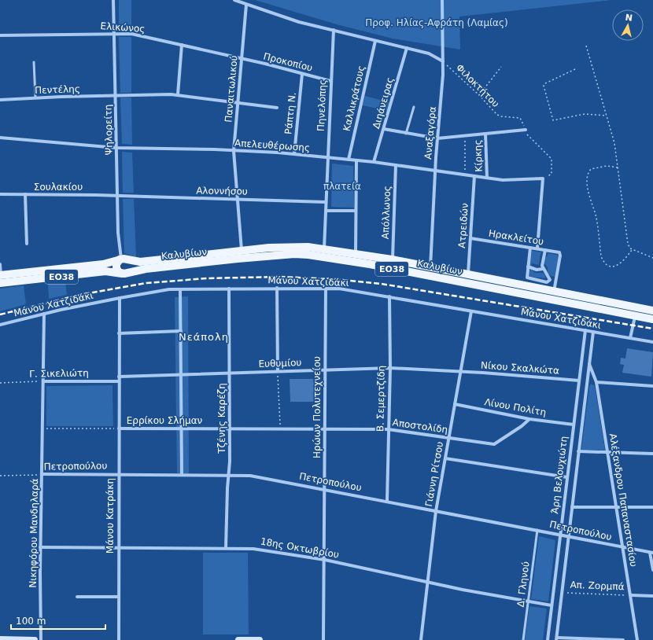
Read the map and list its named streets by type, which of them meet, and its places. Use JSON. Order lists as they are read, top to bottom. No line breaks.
{"streets":{"main road":["Καλυβίων","ΕΟ38"],"street":["Ελικώνος","Προκοπίου","Παναιτωλικού","Πεντέλης","Καλλικράτους","Διηάνειρας","Πηνελόπης","Ράπτη Ν.","Ψηλορείτη","Αναξαγόρα","Απελευθέρωσης","Κίρκης","Σουλακίου","Αλοννήσου","Απόλλωνος","Ατρειδών","Ηρακλείτου","Μάνου Χατζιδάκι","Ευθυμίου","Νίκου Σκαλκώτα","Γ. Σικελιώτη","Β. Σεμερτζίδη","Ηρώων Πολυτεχνείου","Λίνου Πολίτη","Τζένης Καρέζη","Ερρίκου Σλήμαν","Αποστολίδη","Πετροπούλου","Γιάννη Ρίτσου","Άρη Βελουχιώτη","Αλέξανδρου Παπαναστασίου","Μάνου Κατράκη","Νικηφόρου Μανδηλαρά","18ης Οκτωβρίου","Απ. Ζορμπά"],"lane":["Δ. Γληνού"],"path":["Φιλοκτήτου"]},"crossings":[["Ελικώνος","Προκοπίου"],["Ελικώνος","Παναιτωλικού"],["Ελικώνος","Ψηλορείτη"],["Προκοπίου","Παναιτωλικού"],["Προκοπίου","Πηνελόπης"],["Προκοπίου","Ράπτη Ν."],["Φιλοκτήτου","Αναξαγόρα"],["Φιλοκτήτου","Απελευθέρωσης"],["Παναιτωλικού","Πεντέλης"],["Παναιτωλικού","Απελευθέρωσης"],["Παναιτωλικού","Αλοννήσου"],["Παναιτωλικού","Καλυβίων"],["Πεντέλης","Ψηλορείτη"],["Καλλικράτους","Απελευθέρωσης"],["Διηάνειρας","Απελευθέρωσης"],["Πηνελόπης","Απελευθέρωσης"],["Πηνελόπης","Αλοννήσου"],["Πηνελόπης","Καλυβίων"],["Ράπτη Ν.","Απελευθέρωσης"],["Ψηλορείτη","Απελευθέρωσης"],["Ψηλορείτη","Σουλακίου"],["Ψηλορείτη","Αλοννήσου"],["Ψηλορείτη","Καλυβίων"],["Αναξαγόρα","Απελευθέρωσης"],["Αναξαγόρα","Καλυβίων"],["Απελευθέρωσης","Κίρκης"],["Απελευθέρωσης","Απόλλωνος"],["Απελευθέρωσης","Ατρειδών"],["Σουλακίου","Αλοννήσου"],["Απόλλωνος","Καλυβίων"],["Ατρειδών","Ηρακλείτου"],["Ατρειδών","Καλυβίων"],["Ηρακλείτου","Καλυβίων"],["Μάνου Χατζιδάκι","Β. Σεμερτζίδη"],["Μάνου Χατζιδάκι","Ηρώων Πολυτεχνείου"],["Μάνου Χατζιδάκι","Τζένης Καρέζη"],["Μάνου Χατζιδάκι","Γιάννη Ρίτσου"],["Μάνου Χατζιδάκι","Άρη Βελουχιώτη"],["Μάνου Χατζιδάκι","Μάνου Κατράκη"],["Μάνου Χατζιδάκι","Νικηφόρου Μανδηλαρά"],["Ευθυμίου","Νίκου Σκαλκώτα"],["Ευθυμίου","Β. Σεμερτζίδη"],["Ευθυμίου","Ηρώων Πολυτεχνείου"],["Ευθυμίου","Τζένης Καρέζη"],["Ευθυμίου","Γιάννη Ρίτσου"],["Ευθυμίου","Μάνου Κατράκη"],["Νίκου Σκαλκώτα","Γιάννη Ρίτσου"],["Νίκου Σκαλκώτα","Άρη Βελουχιώτη"],["Γ. Σικελιώτη","Μάνου Κατράκη"],["Γ. Σικελιώτη","Νικηφόρου Μανδηλαρά"],["Β. Σεμερτζίδη","Αποστολίδη"],["Β. Σεμερτζίδη","Πετροπούλου"],["Ηρώων Πολυτεχνείου","Ερρίκου Σλήμαν"],["Ηρώων Πολυτεχνείου","Αποστολίδη"],["Ηρώων Πολυτεχνείου","Πετροπούλου"],["Ηρώων Πολυτεχνείου","18ης Οκτωβρίου"],["Λίνου Πολίτη","Αποστολίδη"],["Λίνου Πολίτη","Γιάννη Ρίτσου"],["Λίνου Πολίτη","Άρη Βελουχιώτη"],["Τζένης Καρέζη","Ερρίκου Σλήμαν"],["Τζένης Καρέζη","Πετροπούλου"],["Τζένης Καρέζη","18ης Οκτωβρίου"],["Ερρίκου Σλήμαν","Αποστολίδη"],["Ερρίκου Σλήμαν","Μάνου Κατράκη"],["Αποστολίδη","Γιάννη Ρίτσου"],["Πετροπούλου","Γιάννη Ρίτσου"],["Πετροπούλου","Άρη Βελουχιώτη"],["Πετροπούλου","Αλέξανδρου Παπαναστασίου"],["Πετροπούλου","Μάνου Κατράκη"],["Πετροπούλου","Νικηφόρου Μανδηλαρά"],["Πετροπούλου","Δ. Γληνού"],["Γιάννη Ρίτσου","18ης Οκτωβρίου"],["Άρη Βελουχιώτη","Αλέξανδρου Παπαναστασίου"],["Άρη Βελουχιώτη","18ης Οκτωβρίου"],["Άρη Βελουχιώτη","Απ. Ζορμπά"],["Αλέξανδρου Παπαναστασίου","Απ. Ζορμπά"],["Μάνου Κατράκη","18ης Οκτωβρίου"],["Νικηφόρου Μανδηλαρά","18ης Οκτωβρίου"],["18ης Οκτωβρίου","Δ. Γληνού"]],"districts":["Νεάπολη"],"parks":["Προφ. Ηλίας-Αφράτη (Λαμίας)","πλατεία"],"scale_bar":"100 m","north":"top"}
